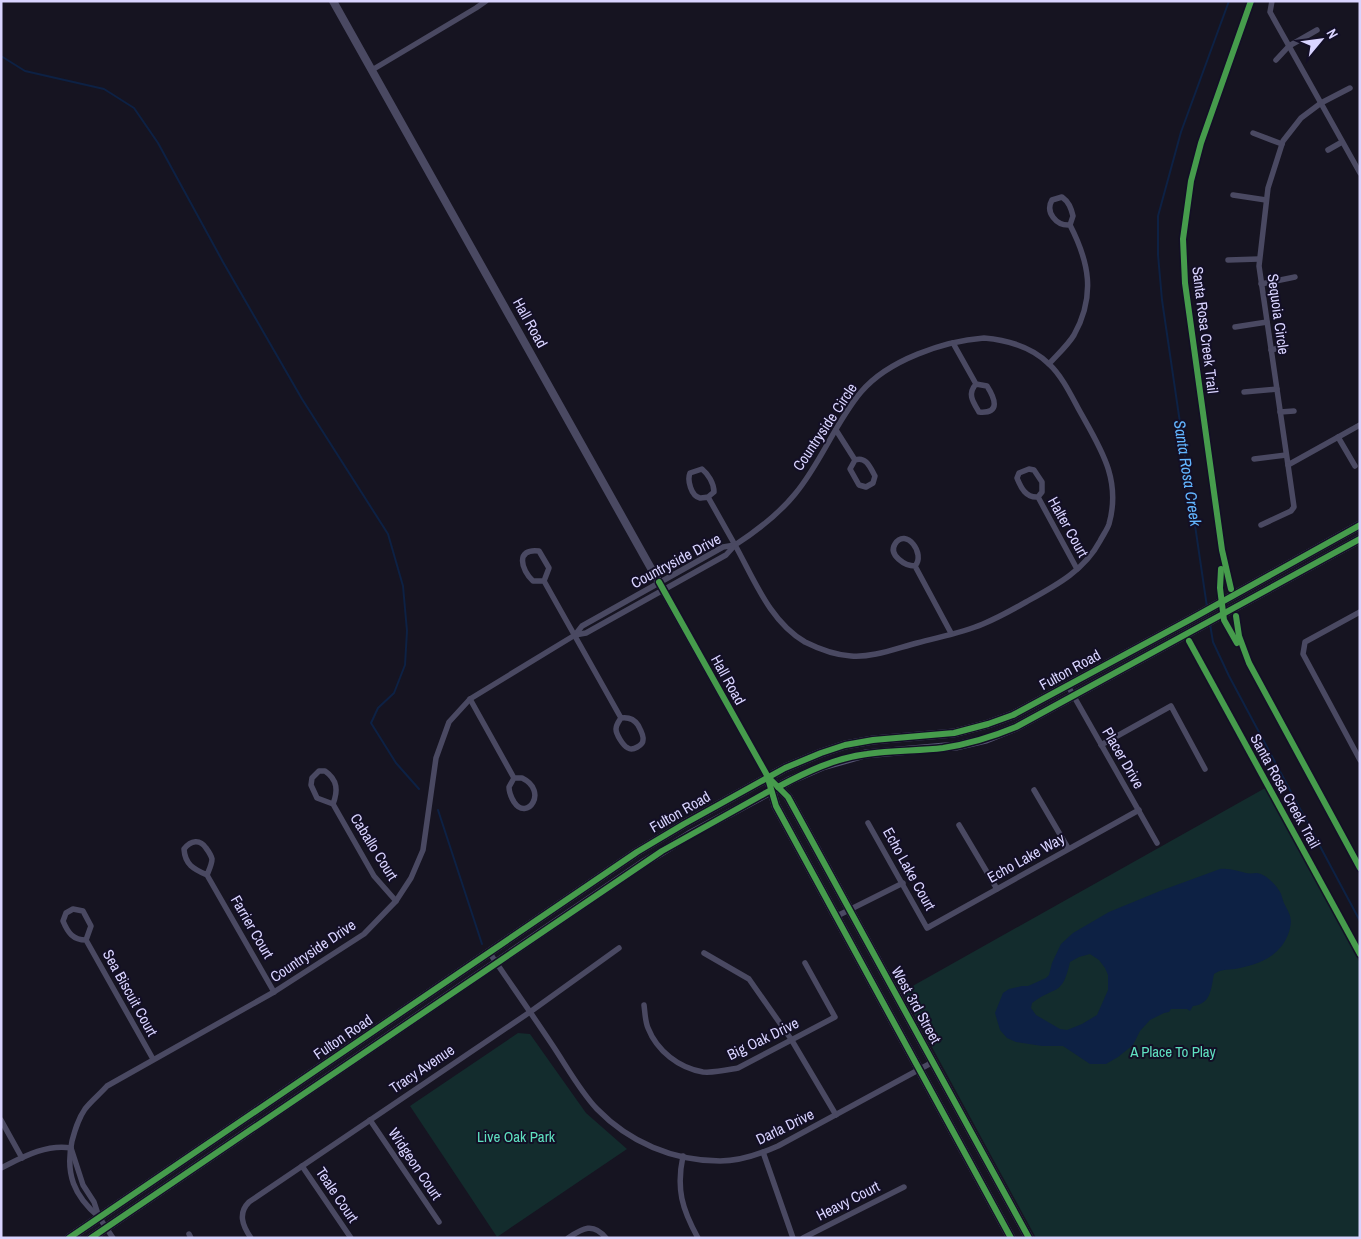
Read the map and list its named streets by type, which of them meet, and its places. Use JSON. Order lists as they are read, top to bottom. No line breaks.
{"streets":{"main road":["Fulton Road","West 3rd Street"],"street":["Sequoia Circle","Hall Road","Countryside Circle","Halter Court","Countryside Drive","Placer Drive","Caballo Court","Echo Lake Way","Echo Lake Court","Farrier Court","Sea Biscuit Court","Big Oak Drive","Tracy Avenue","Darla Drive","Widgeon Court","Teale Court","Heavy Court"],"cycle path":["Santa Rosa Creek Trail"]},"crossings":[["Hall Road","Countryside Drive"],["Hall Road","Fulton Road"],["Hall Road","West 3rd Street"],["Countryside Circle","Halter Court"],["Countryside Circle","Countryside Drive"],["Countryside Drive","Fulton Road"],["Countryside Drive","Caballo Court"],["Countryside Drive","Farrier Court"],["Countryside Drive","Sea Biscuit Court"],["Fulton Road","Placer Drive"],["Fulton Road","West 3rd Street"],["Fulton Road","Darla Drive"],["Placer Drive","Echo Lake Way"],["Echo Lake Way","Echo Lake Court"],["West 3rd Street","Darla Drive"],["Tracy Avenue","Darla Drive"],["Tracy Avenue","Widgeon Court"],["Tracy Avenue","Teale Court"]],"water":["Santa Rosa Creek"],"parks":["A Place To Play","Live Oak Park"],"north":"top right"}
